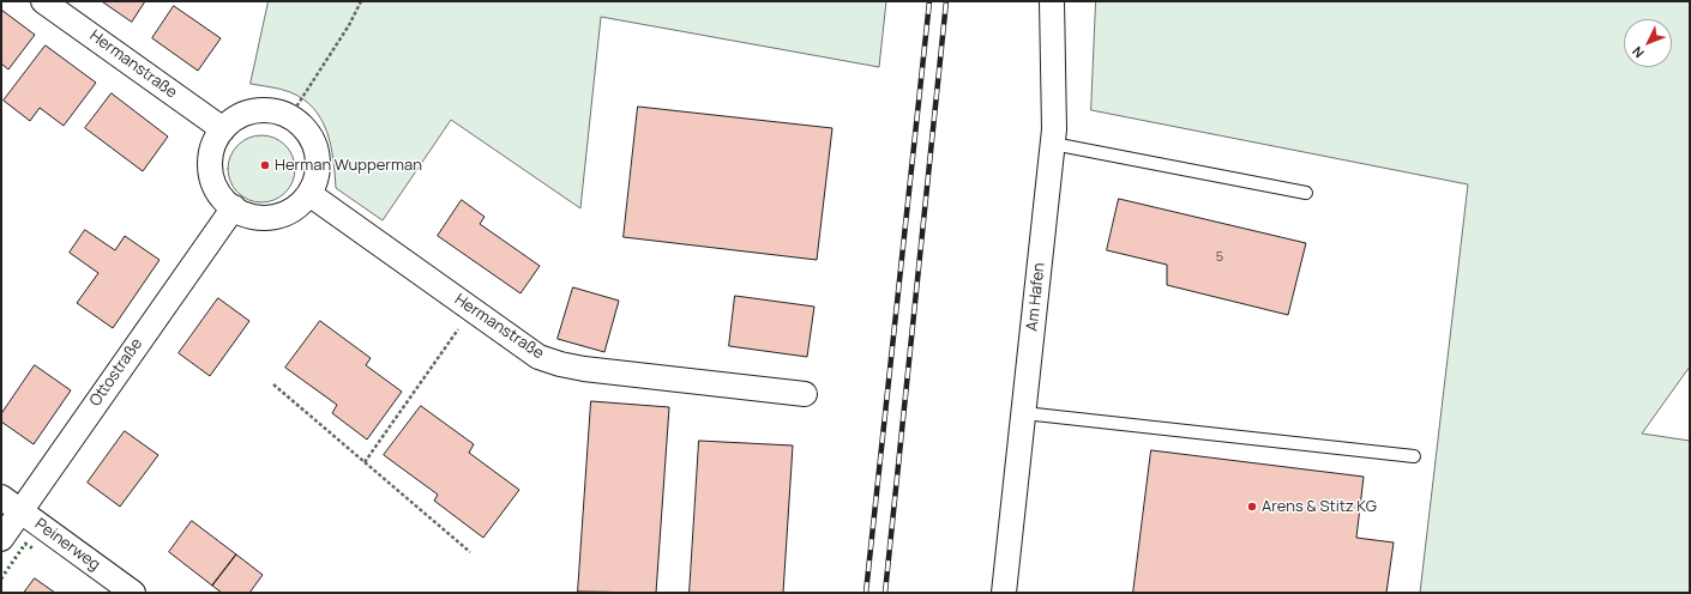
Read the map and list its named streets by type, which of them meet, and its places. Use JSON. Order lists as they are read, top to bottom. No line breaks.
{"streets":{"street":["Hermanstraße","Am Hafen","Ottostraße","Peinerweg"]},"crossings":[["Hermanstraße","Ottostraße"],["Ottostraße","Peinerweg"]],"places":["Herman Wupperman","Arens & Stitz KG"],"house_numbers":["5"],"north":"bottom left"}
